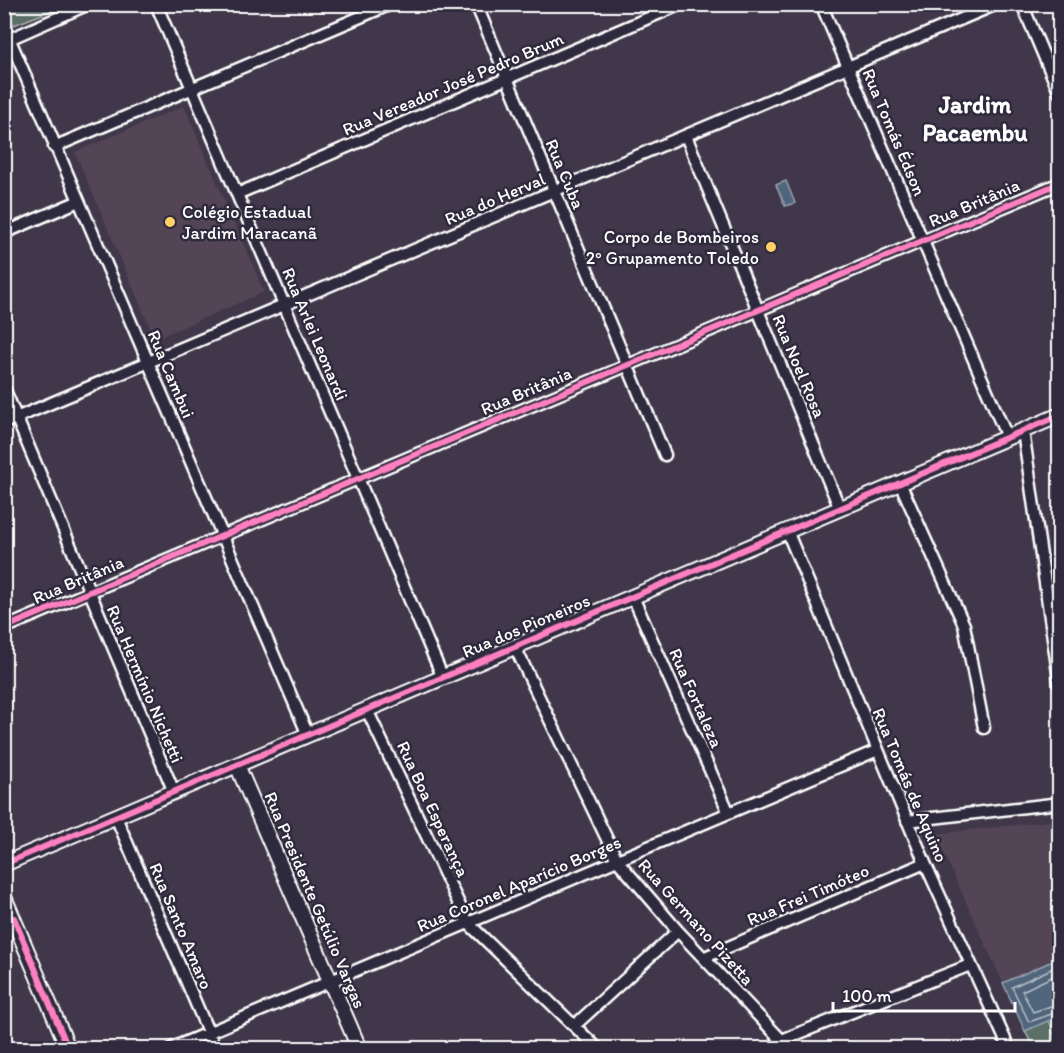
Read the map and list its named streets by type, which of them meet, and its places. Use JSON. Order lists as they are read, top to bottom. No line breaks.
{"streets":{"street":["Rua Vereador José Pedro Brum","Rua Tomás Édson","Rua Cuba","Rua do Herval","Rua Britânia","Rua Arlei Leonardi","Rua Noel Rosa","Rua Cambui","Rua dos Pioneiros","Rua Hermínio Nichetti","Rua Fortaleza","Rua Tomás de Aquino","Rua Boa Esperança","Rua Coronel Aparício Borges","Rua Frei Timóteo","Rua Presidente Getúlio Vargas","Rua Germano Pizetta","Rua Santo Amaro"]},"crossings":[["Rua Vereador José Pedro Brum","Rua Cuba"],["Rua Vereador José Pedro Brum","Rua Arlei Leonardi"],["Rua Tomás Édson","Rua do Herval"],["Rua Tomás Édson","Rua Britânia"],["Rua Tomás Édson","Rua dos Pioneiros"],["Rua Cuba","Rua do Herval"],["Rua Cuba","Rua Britânia"],["Rua do Herval","Rua Arlei Leonardi"],["Rua do Herval","Rua Noel Rosa"],["Rua do Herval","Rua Cambui"],["Rua do Herval","Rua Hermínio Nichetti"],["Rua Britânia","Rua Arlei Leonardi"],["Rua Britânia","Rua Noel Rosa"],["Rua Britânia","Rua Cambui"],["Rua Britânia","Rua Hermínio Nichetti"],["Rua Arlei Leonardi","Rua dos Pioneiros"],["Rua Noel Rosa","Rua dos Pioneiros"],["Rua Cambui","Rua dos Pioneiros"],["Rua dos Pioneiros","Rua Hermínio Nichetti"],["Rua dos Pioneiros","Rua Fortaleza"],["Rua dos Pioneiros","Rua Tomás de Aquino"],["Rua dos Pioneiros","Rua Boa Esperança"],["Rua dos Pioneiros","Rua Presidente Getúlio Vargas"],["Rua dos Pioneiros","Rua Germano Pizetta"],["Rua dos Pioneiros","Rua Santo Amaro"],["Rua Fortaleza","Rua Coronel Aparício Borges"],["Rua Tomás de Aquino","Rua Coronel Aparício Borges"],["Rua Tomás de Aquino","Rua Frei Timóteo"],["Rua Boa Esperança","Rua Coronel Aparício Borges"],["Rua Coronel Aparício Borges","Rua Presidente Getúlio Vargas"],["Rua Coronel Aparício Borges","Rua Germano Pizetta"],["Rua Coronel Aparício Borges","Rua Santo Amaro"],["Rua Frei Timóteo","Rua Germano Pizetta"]],"districts":["Jardim Pacaembu"],"places":["Colégio Estadual Jardim Maracanã","Corpo de Bombeiros 2º Grupamento Toledo"],"scale_bar":"100 m"}
